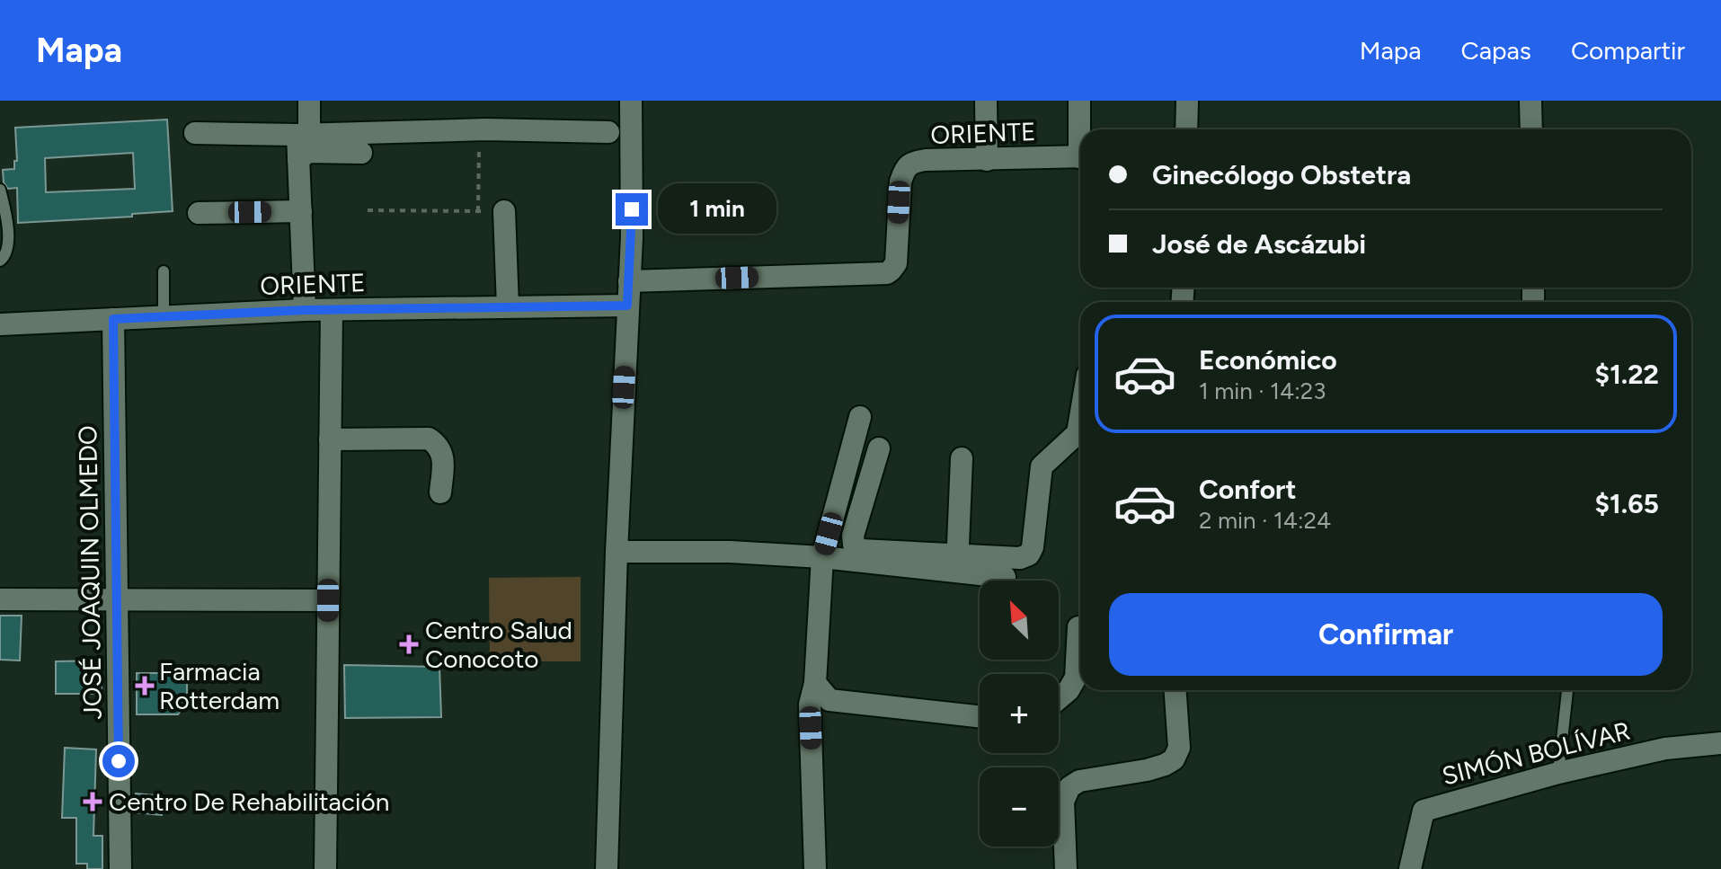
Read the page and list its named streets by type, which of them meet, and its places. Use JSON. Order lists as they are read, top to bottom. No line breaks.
{"streets":{"street":["ORIENTE","JOSÉ JOAQUIN OLMEDO","SIMÓN BOLÍVAR"]},"crossings":[["ORIENTE","JOSÉ JOAQUIN OLMEDO"]],"places":{"health":["Centro Salud Conocoto","Farmacia Rotterdam","Centro De Rehabilitación"]},"north":"top left","page":{"header":"Mapa","nav":["Mapa","Capas","Compartir"],"banner":["Ginecólogo Obstetra","José de Ascázubi"],"bubble":"1 min","list":[{"name":"Económico","note":"1 min · 14:23","value":"$1.22"},{"name":"Confort","note":"2 min · 14:24","value":"$1.65"}],"buttons":"Confirmar","map_buttons":["+","−"]}}
